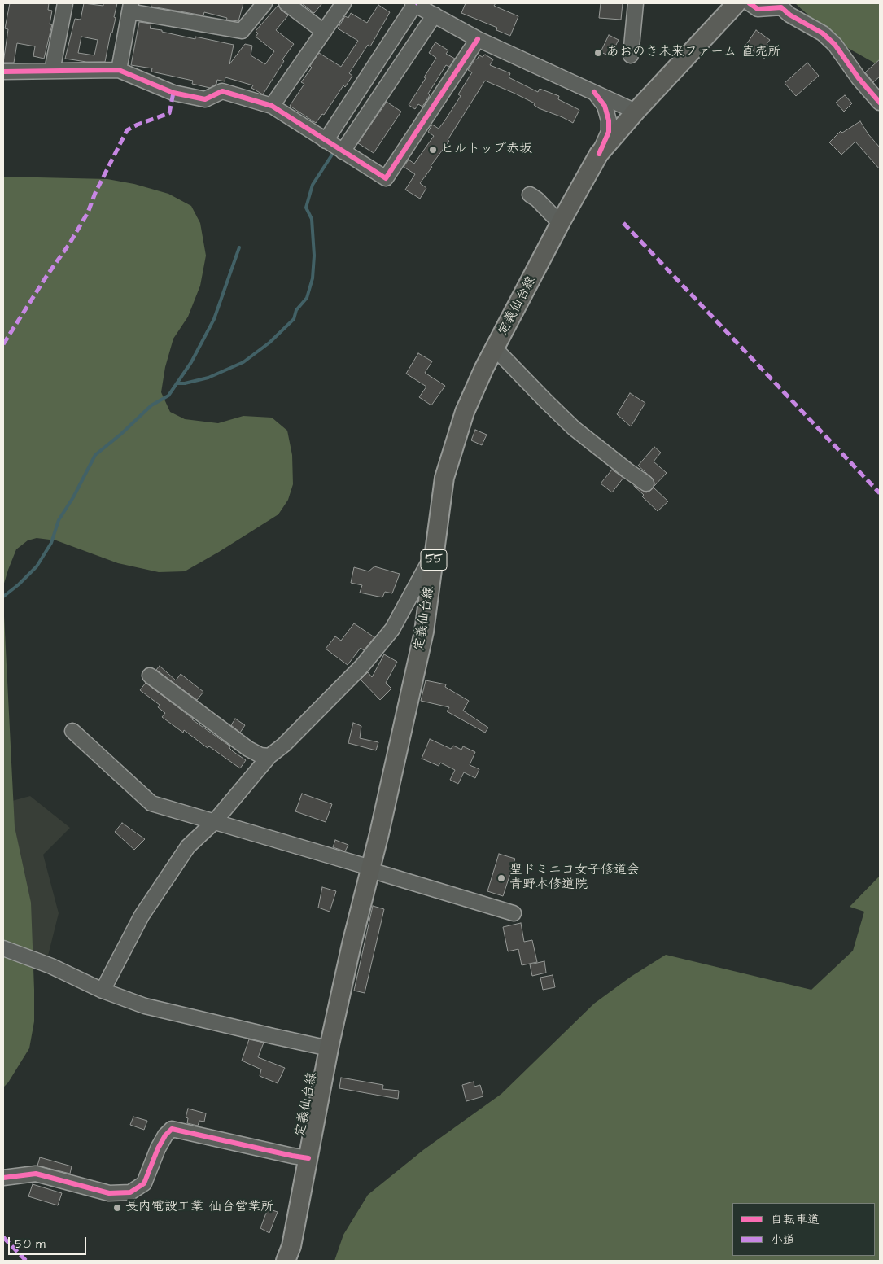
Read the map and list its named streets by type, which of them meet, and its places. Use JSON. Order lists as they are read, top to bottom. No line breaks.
{"streets":{"main road":["定義仙台線","55"]},"places":["あおのき未来ファーム 直売所","ヒルトップ赤坂","聖ドミニコ女子修道会 青野木修道院","長内電設工業 仙台営業所"],"legend":["自転車道","小道"],"scale_bar":"50 m"}
